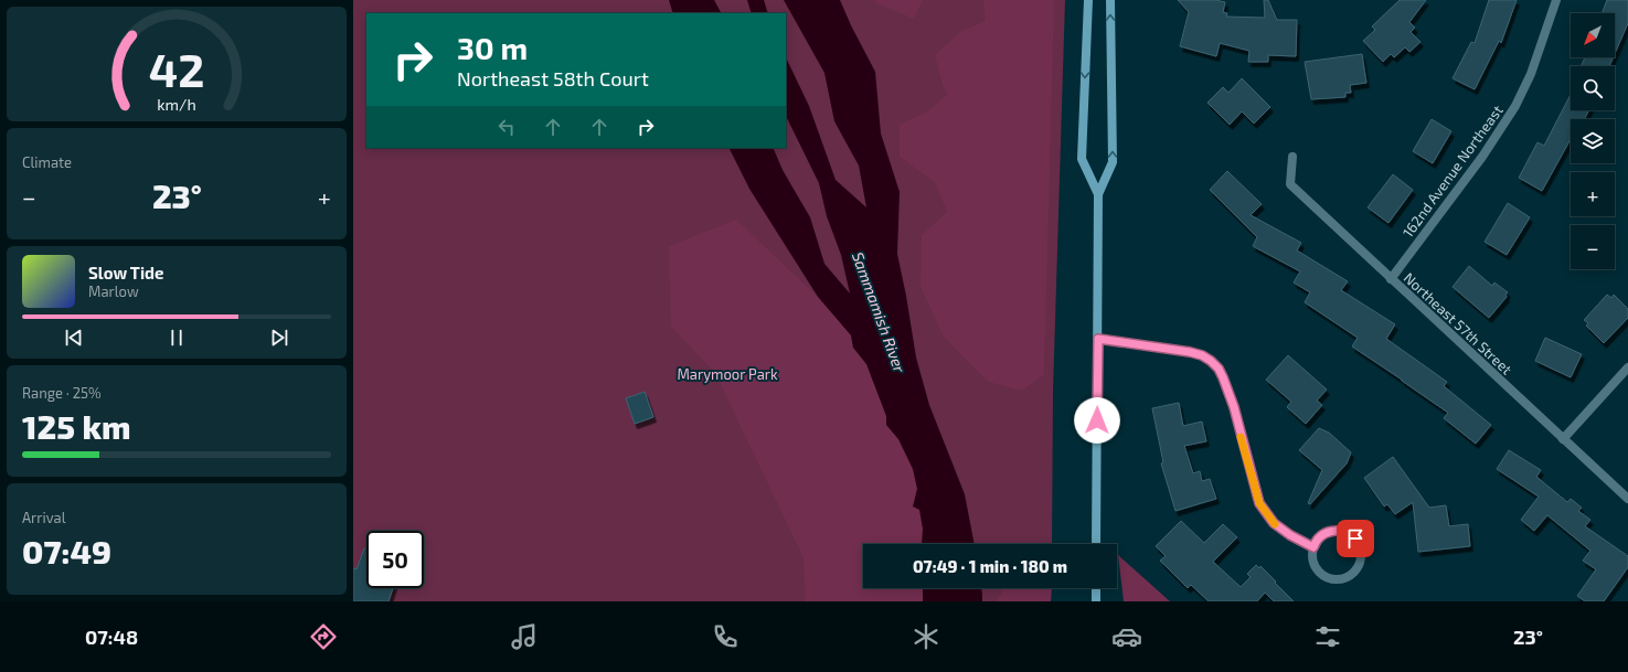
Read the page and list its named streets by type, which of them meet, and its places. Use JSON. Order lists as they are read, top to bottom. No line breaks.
{"streets":{"street":["162nd Avenue Northeast","Northeast 57th Street"]},"crossings":[["162nd Avenue Northeast","Northeast 57th Street"]],"water":["Sammamish River"],"parks":["Marymoor Park"],"north":"bottom left","page":{"map_buttons":["+","−"],"turn":["30 m","Northeast 58th Court"],"tile":["Climate",["Range · 25%","125 km"],["Arrival","07:49"]],"heat":["−","23°","+"],"song":["Slow Tide","Marlow"],"limit":"50","trip":"07:49 · 1 min · 180 m","tabs":["07:48","23°"],"gauge":["42","km/h"]}}
